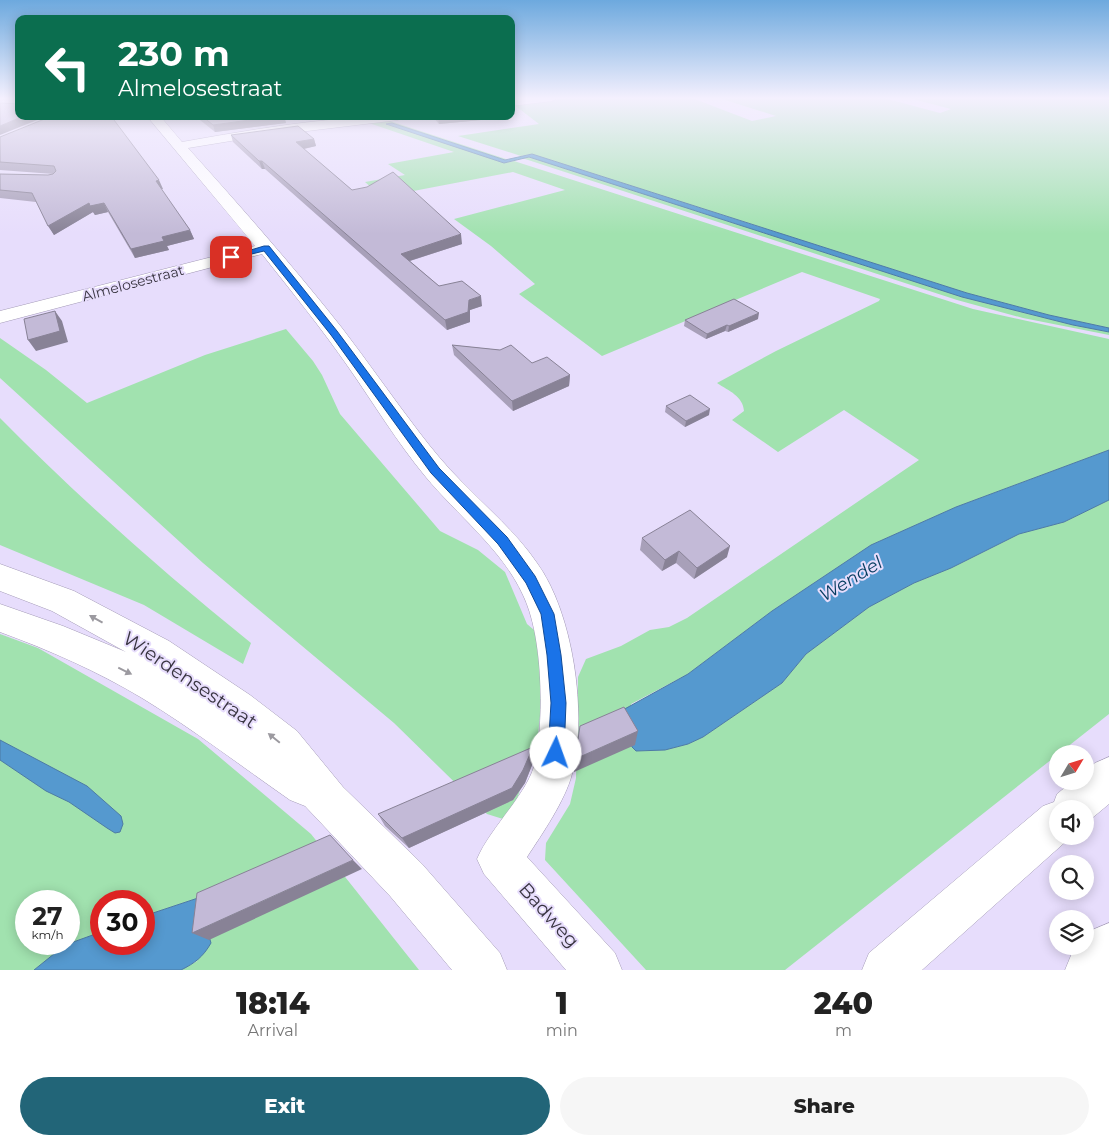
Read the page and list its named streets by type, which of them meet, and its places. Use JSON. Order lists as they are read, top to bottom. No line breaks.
{"streets":{"main road":["Almelosestraat","Wierdensestraat","Badweg"]},"crossings":[["Almelosestraat","Badweg"]],"water":["Wendel"],"north":"top right","page":{"turn":["230 m","Almelosestraat"],"speed":"27 km/h","limit":"30","eta":["18:14","Arrival","1","min","240","m"],"buttons":["Exit","Share"]}}
